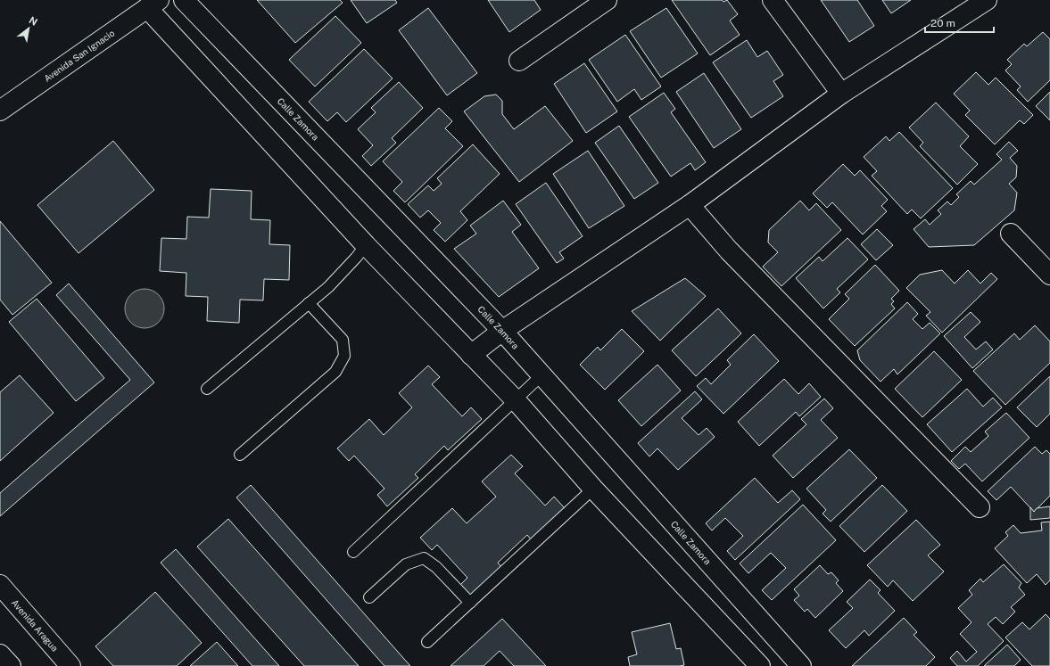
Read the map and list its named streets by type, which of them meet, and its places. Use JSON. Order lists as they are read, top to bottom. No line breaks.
{"streets":{"street":["Avenida San Ignacio","Calle Zamora","Avenida Aragua"]},"scale_bar":"20 m","north":"top right"}
